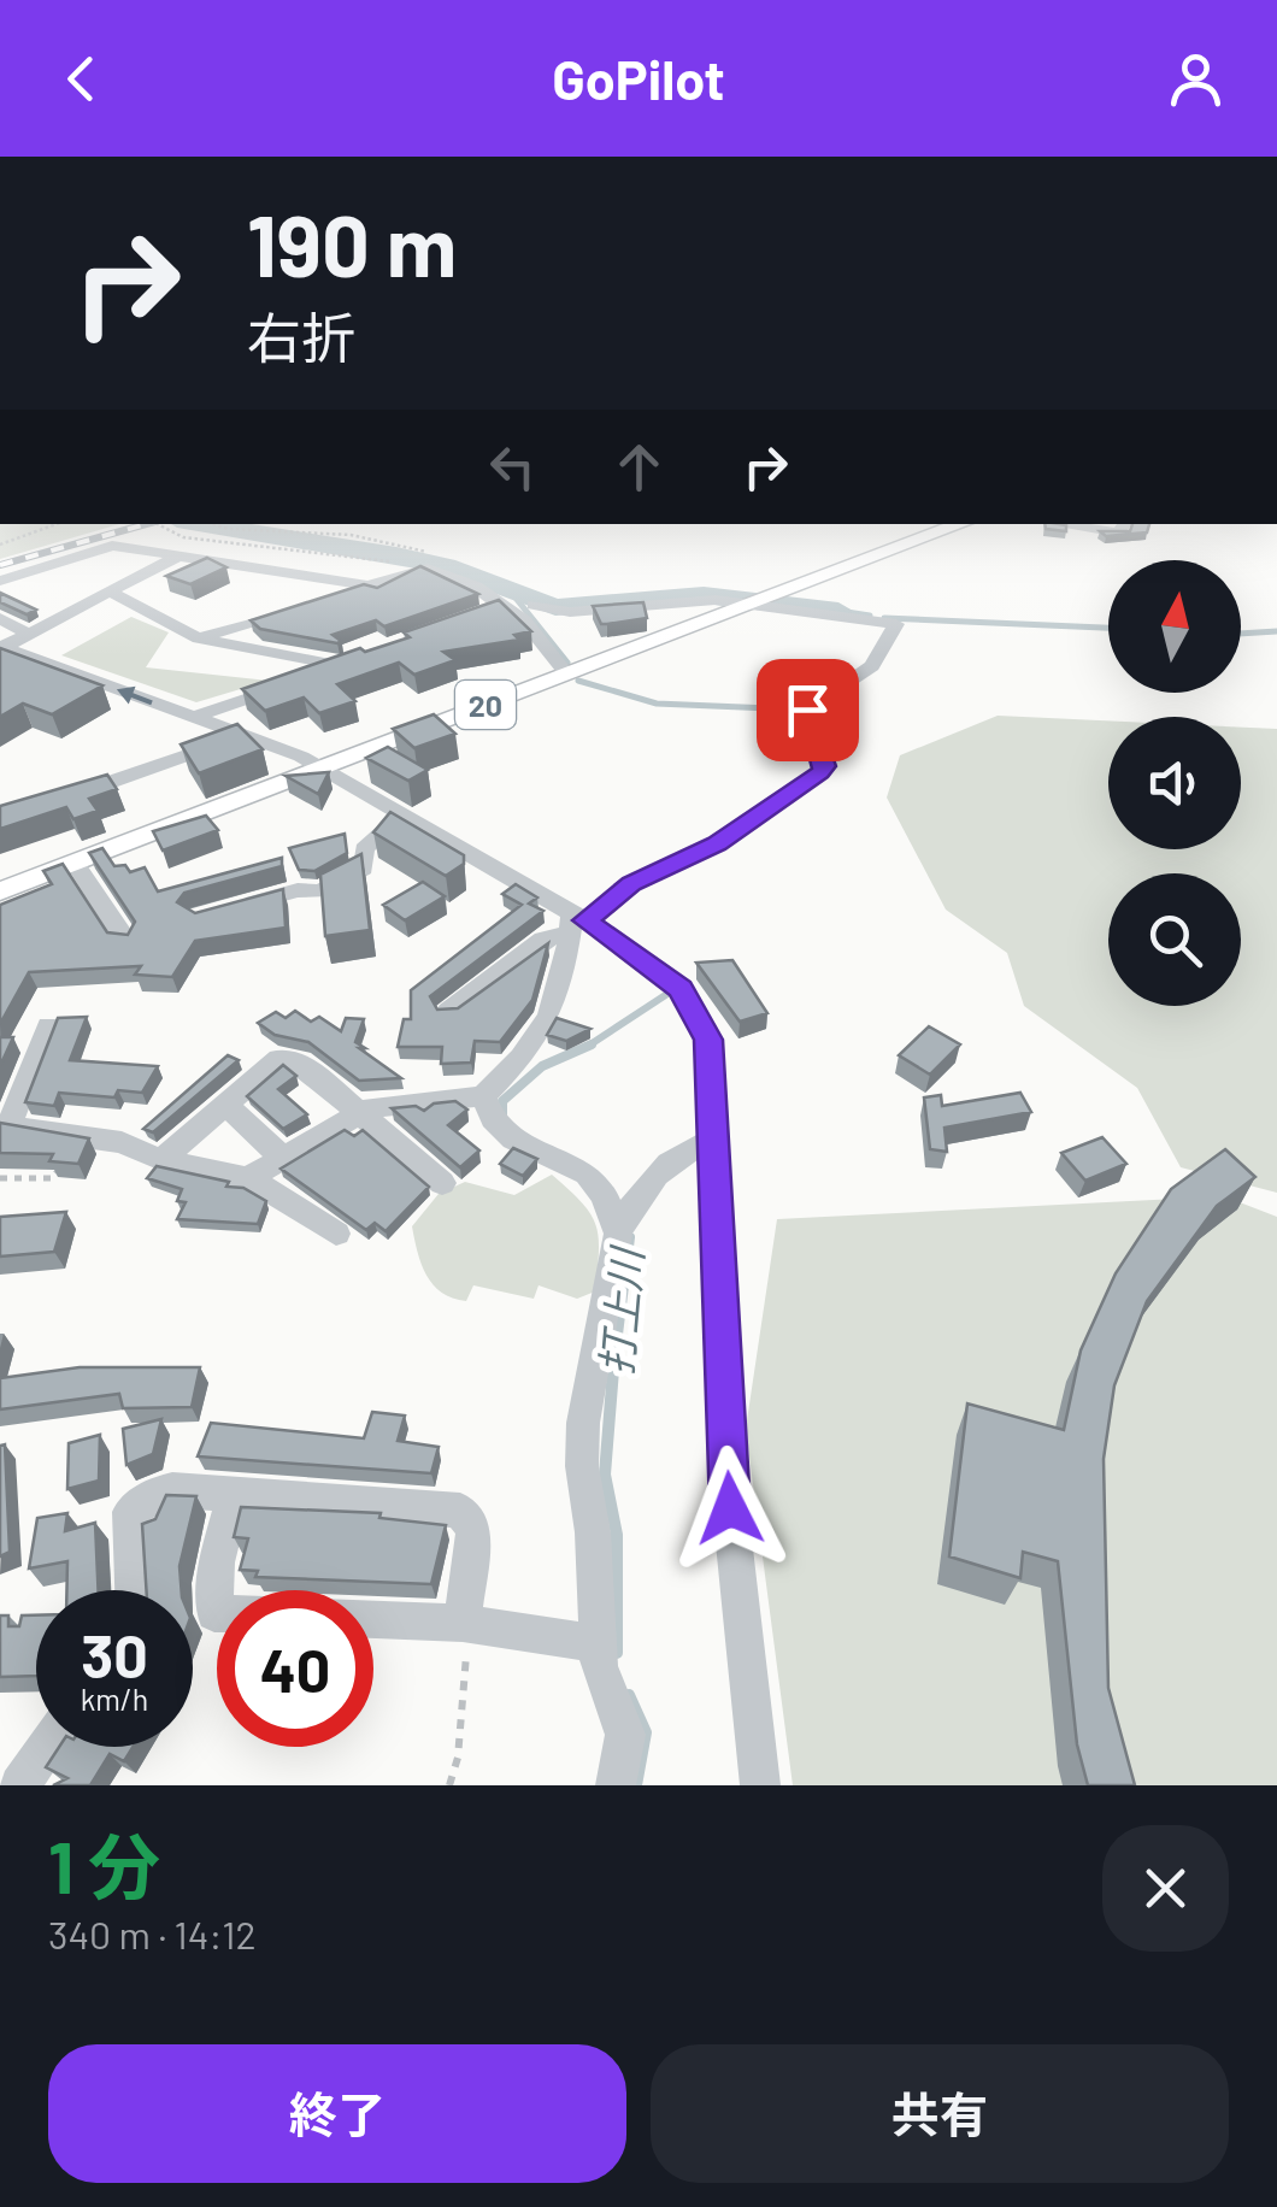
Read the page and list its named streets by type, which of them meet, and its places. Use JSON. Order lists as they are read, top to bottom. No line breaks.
{"streets":{"main road":["20"]},"water":["打上川"],"north":"top","page":{"header":"GoPilot","turn":["190 m","右折"],"speed":"30 km/h","limit":"40","heading":["1 分","340 m · 14:12"],"buttons":["終了","共有"]}}
